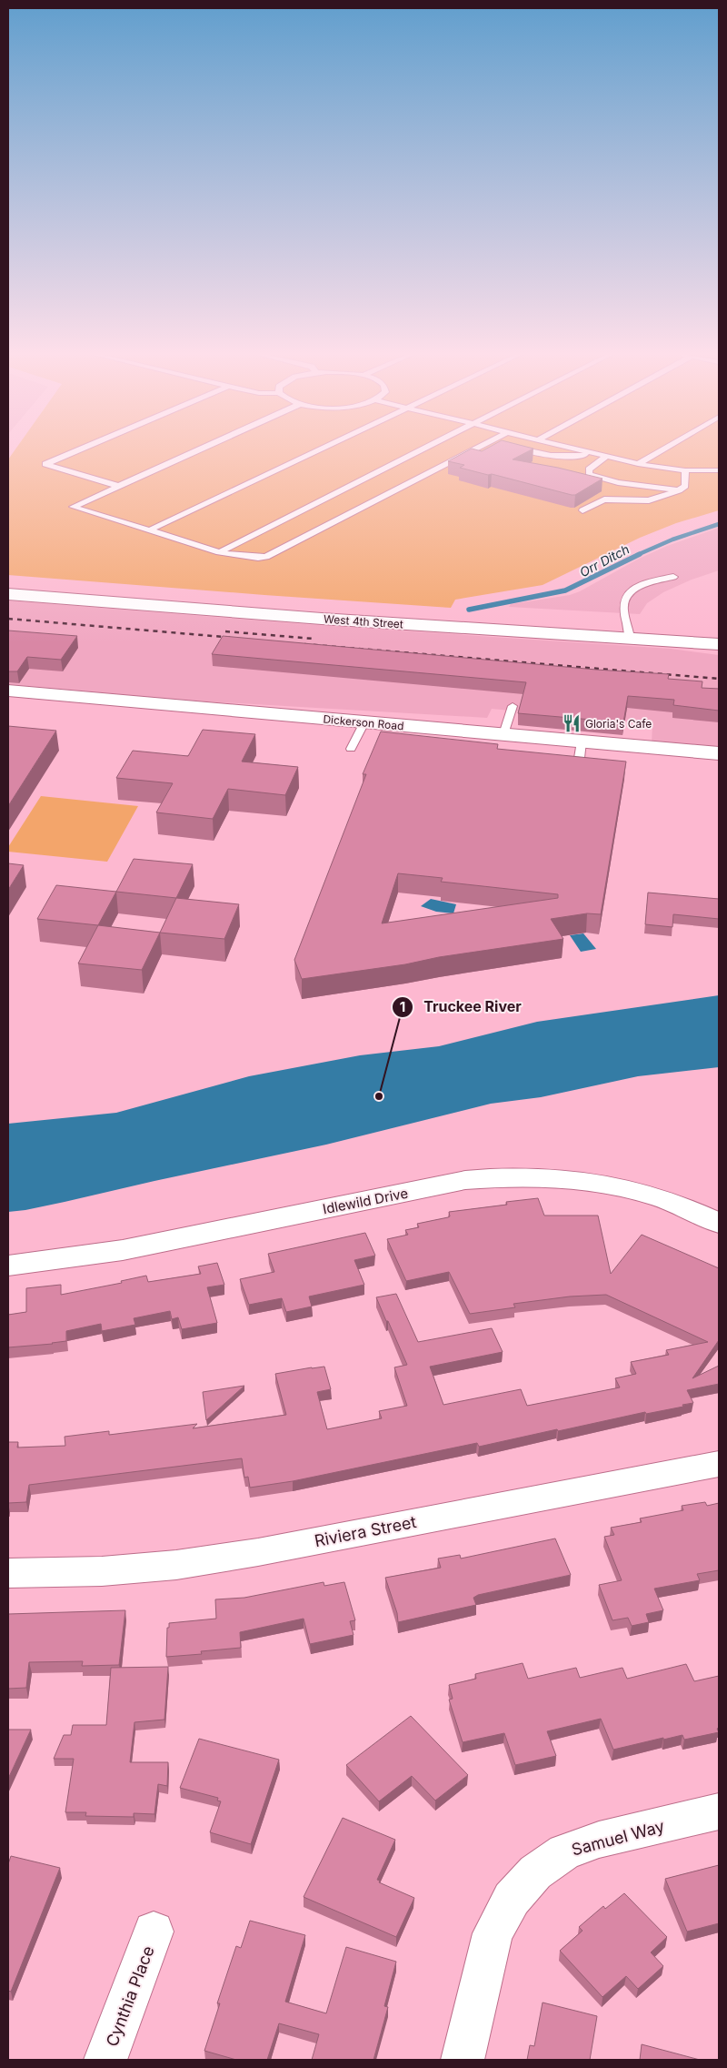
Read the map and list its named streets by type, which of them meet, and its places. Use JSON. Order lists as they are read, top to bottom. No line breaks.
{"streets":{"street":["West 4th Street","Dickerson Road","Idlewild Drive","Riviera Street","Samuel Way","Cynthia Place"]},"water":["Orr Ditch"],"places":{"restaurant":["Gloria's Cafe"],"other":["Truckee River"]}}
